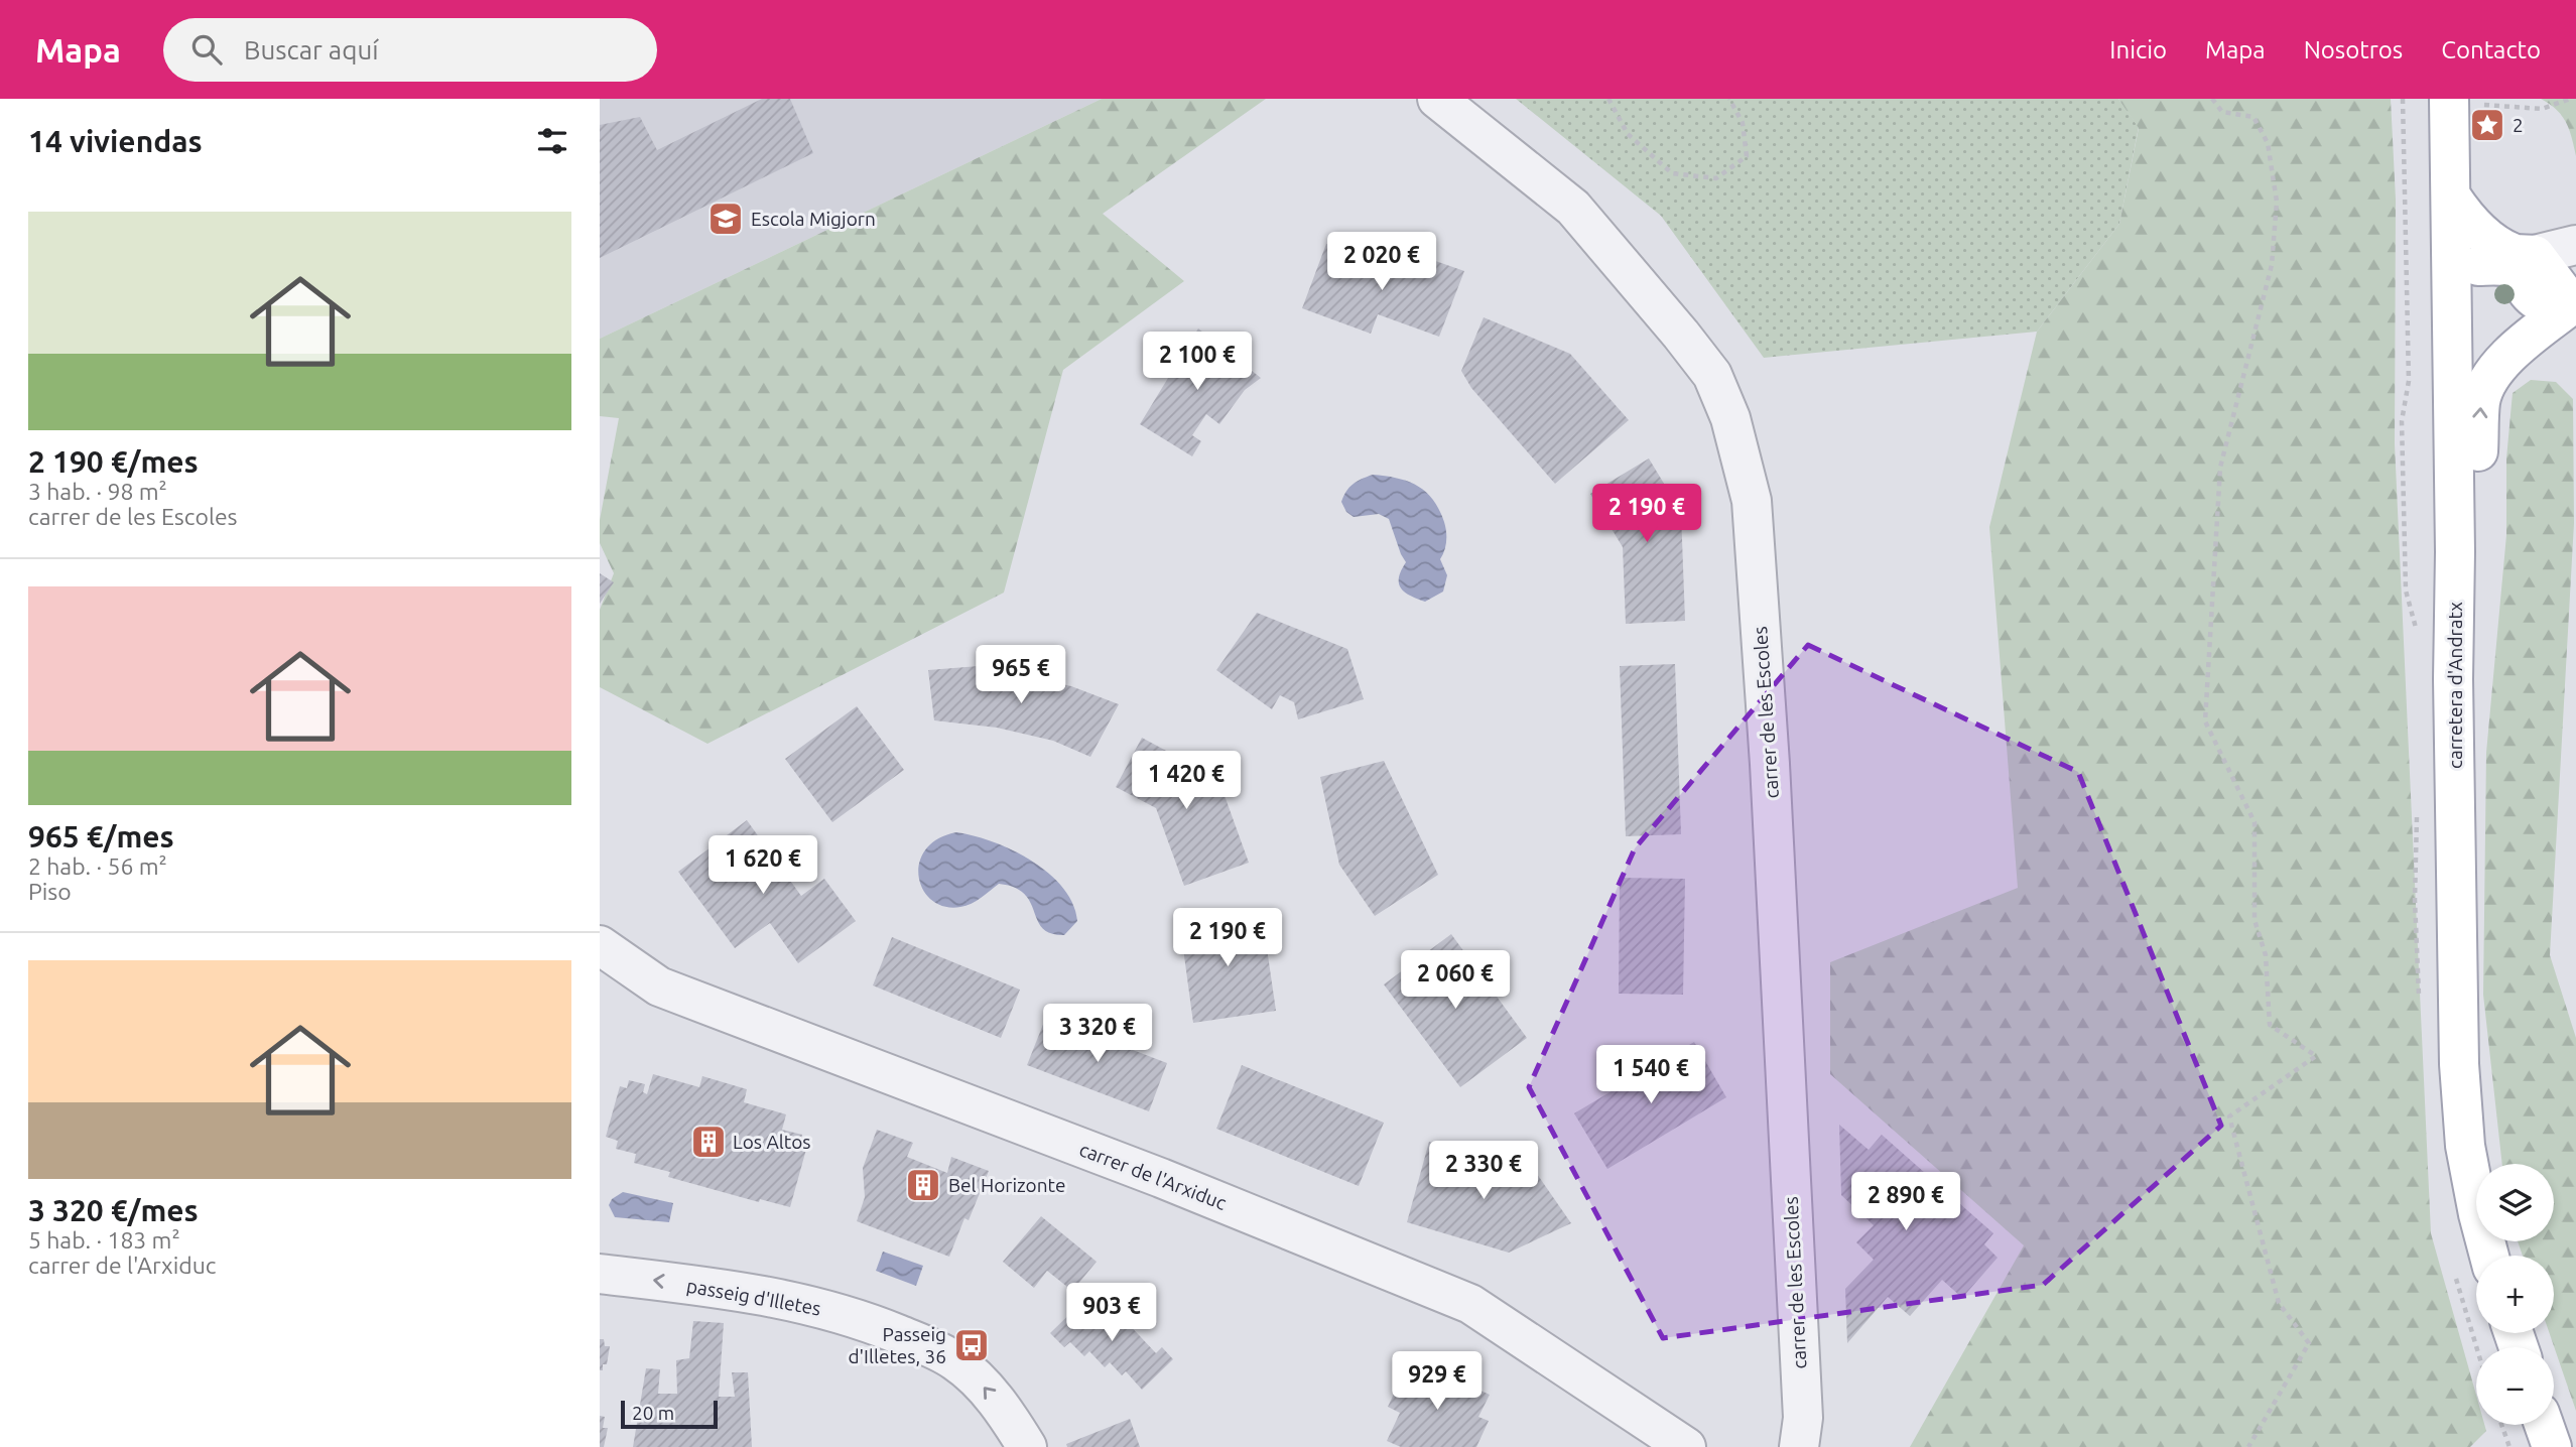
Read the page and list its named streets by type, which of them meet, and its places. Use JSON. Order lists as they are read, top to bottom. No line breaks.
{"streets":{"main road":["carretera d'Andratx"],"street":["carrer de les Escoles","carrer de l'Arxiduc","passeig d'Illetes"]},"one_way":["passeig d'Illetes"],"places":{"place":["2"],"school or university":["Escola Migjorn"],"building":["Los Altos","Bel Horizonte"],"bus stop":["Passeig d'Illetes, 36"]},"scale_bar":"20 m","page":{"header":"Mapa","search":"Buscar aquí","nav":["Inicio","Mapa","Nosotros","Contacto"],"heading":"14 viviendas","list":[{"name":"2 190 €/mes","note":"3 hab. · 98 m² · carrer de les Escoles"},{"name":"965 €/mes","note":"2 hab. · 56 m² · Piso"},{"name":"3 320 €/mes","note":"5 hab. · 183 m² · carrer de l'Arxiduc"}],"price":["2 020 €","2 100 €","2 190 €","965 €","1 420 €","1 620 €","2 190 €","2 060 €","3 320 €","1 540 €","2 330 €","2 890 €","903 €","929 €"],"map_buttons":["+","−"],"scale":"20 m"}}
